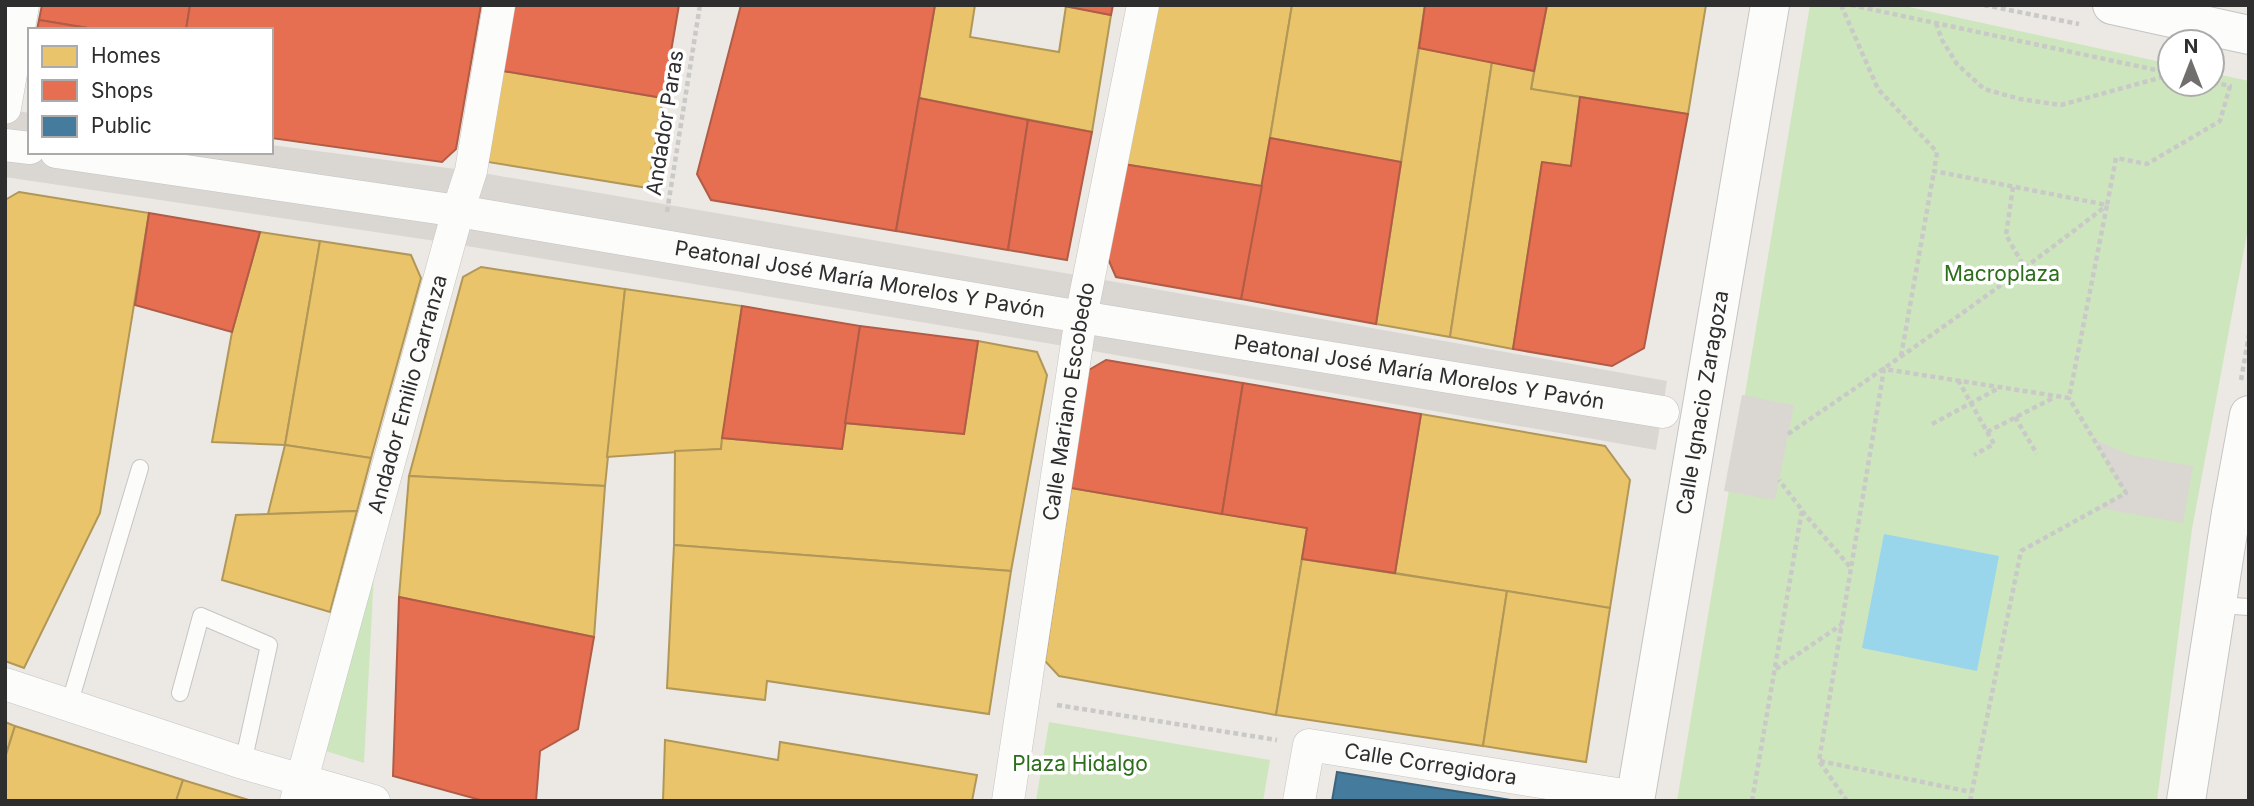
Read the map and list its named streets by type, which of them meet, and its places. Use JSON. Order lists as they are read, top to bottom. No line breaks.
{"streets":{"main road":["Calle Ignacio Zaragoza"],"street":["Peatonal José María Morelos Y Pavón","Andador Emilio Carranza","Calle Mariano Escobedo","Calle Corregidora"],"path":["Andador Paras"]},"crossings":[["Andador Paras","Peatonal José María Morelos Y Pavón"],["Peatonal José María Morelos Y Pavón","Andador Emilio Carranza"],["Peatonal José María Morelos Y Pavón","Calle Mariano Escobedo"],["Calle Ignacio Zaragoza","Calle Corregidora"]],"parks":["Macroplaza","Plaza Hidalgo"],"legend":["Homes","Shops","Public"],"north":"top"}
